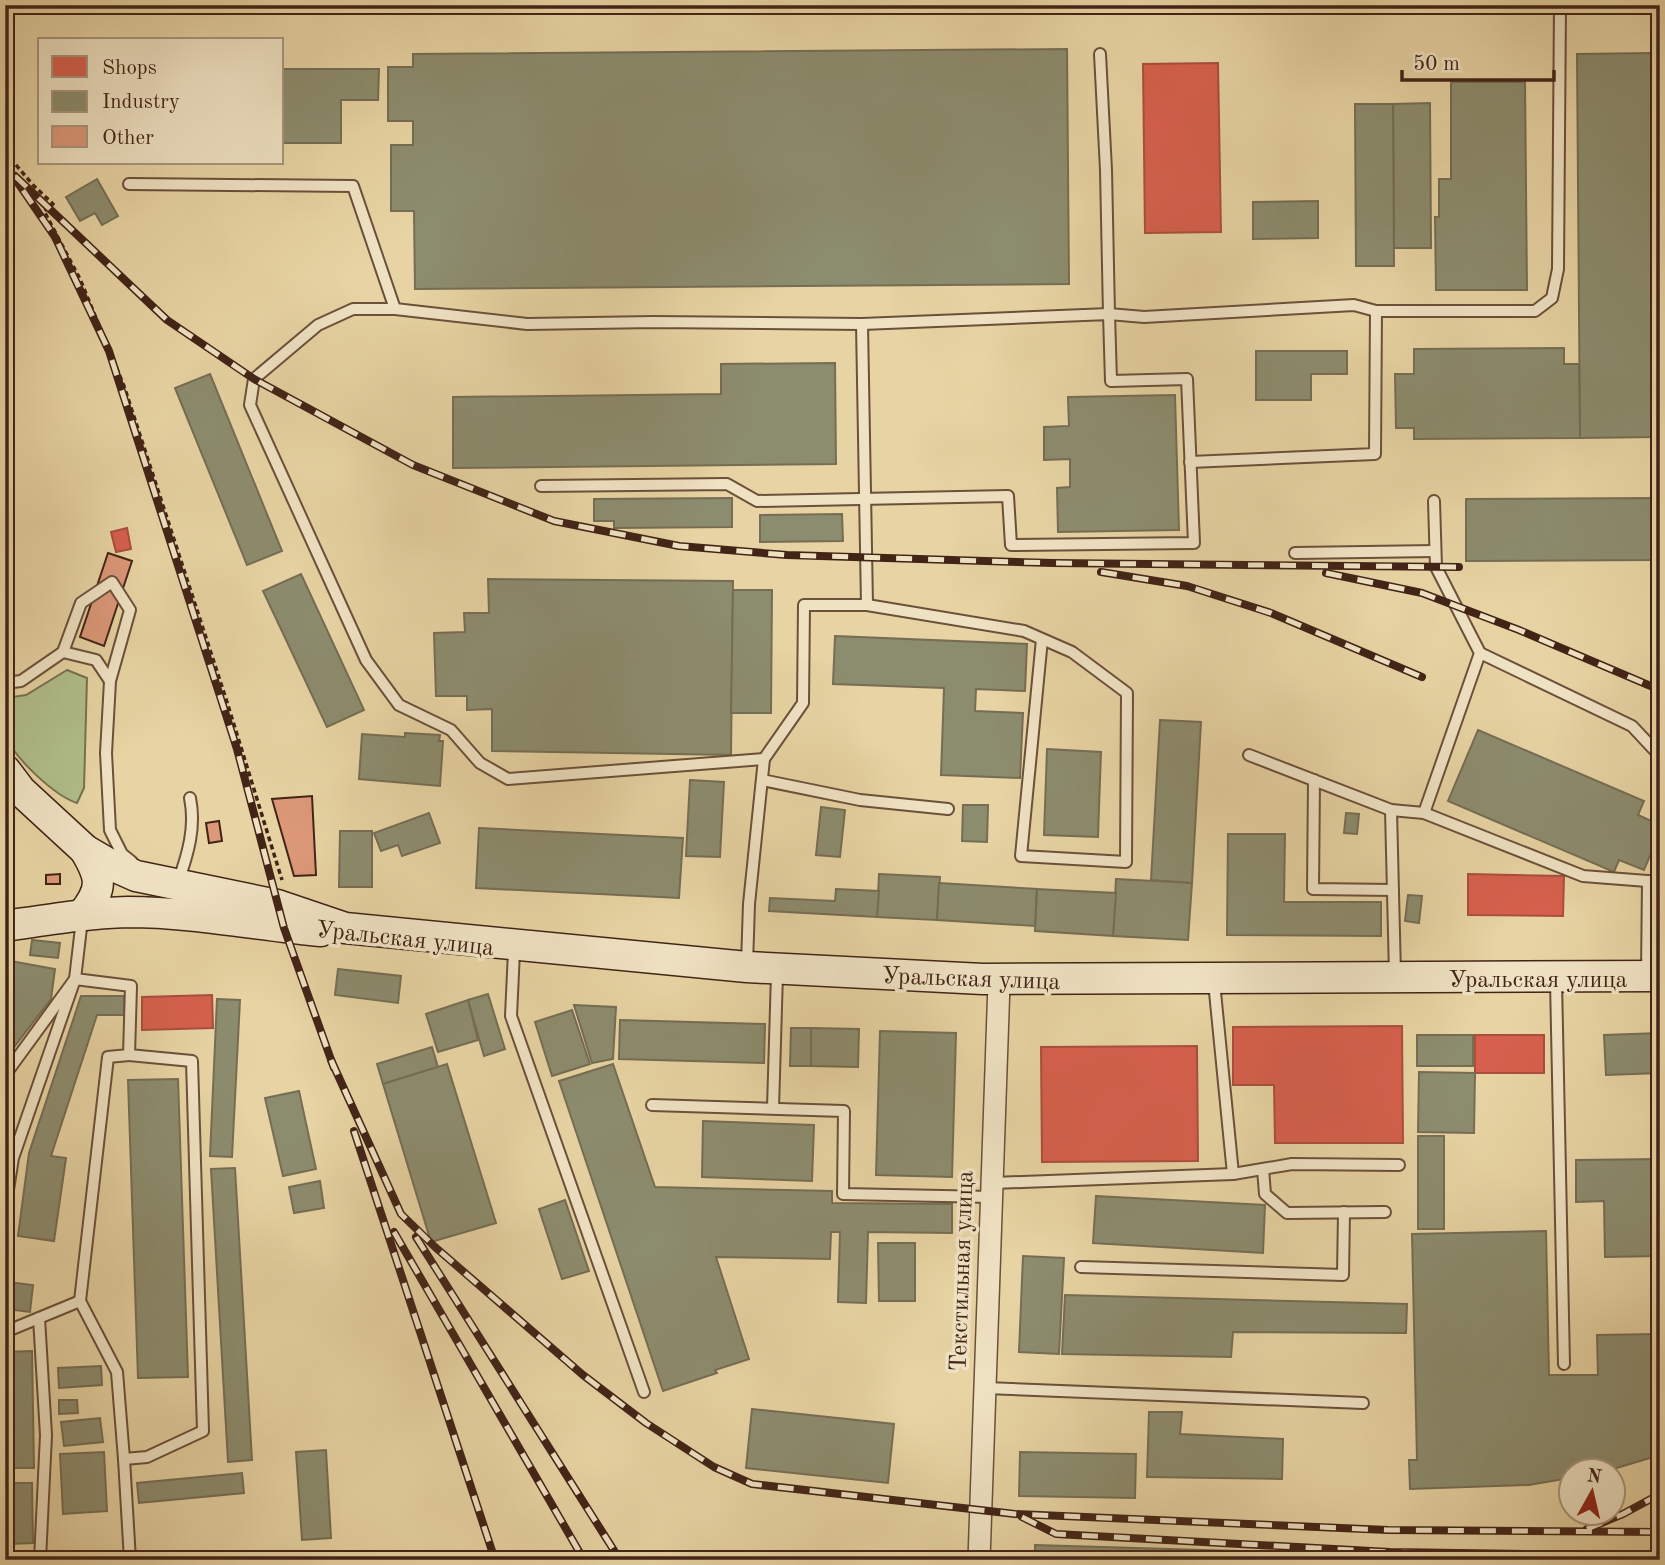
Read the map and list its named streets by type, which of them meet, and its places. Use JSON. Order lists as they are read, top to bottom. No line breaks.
{"streets":{"main road":["Уральская улица"],"street":["Текстильная улица"]},"crossings":[["Уральская улица","Текстильная улица"]],"legend":["Shops","Industry","Other"],"scale_bar":"50 m","north":"top"}
